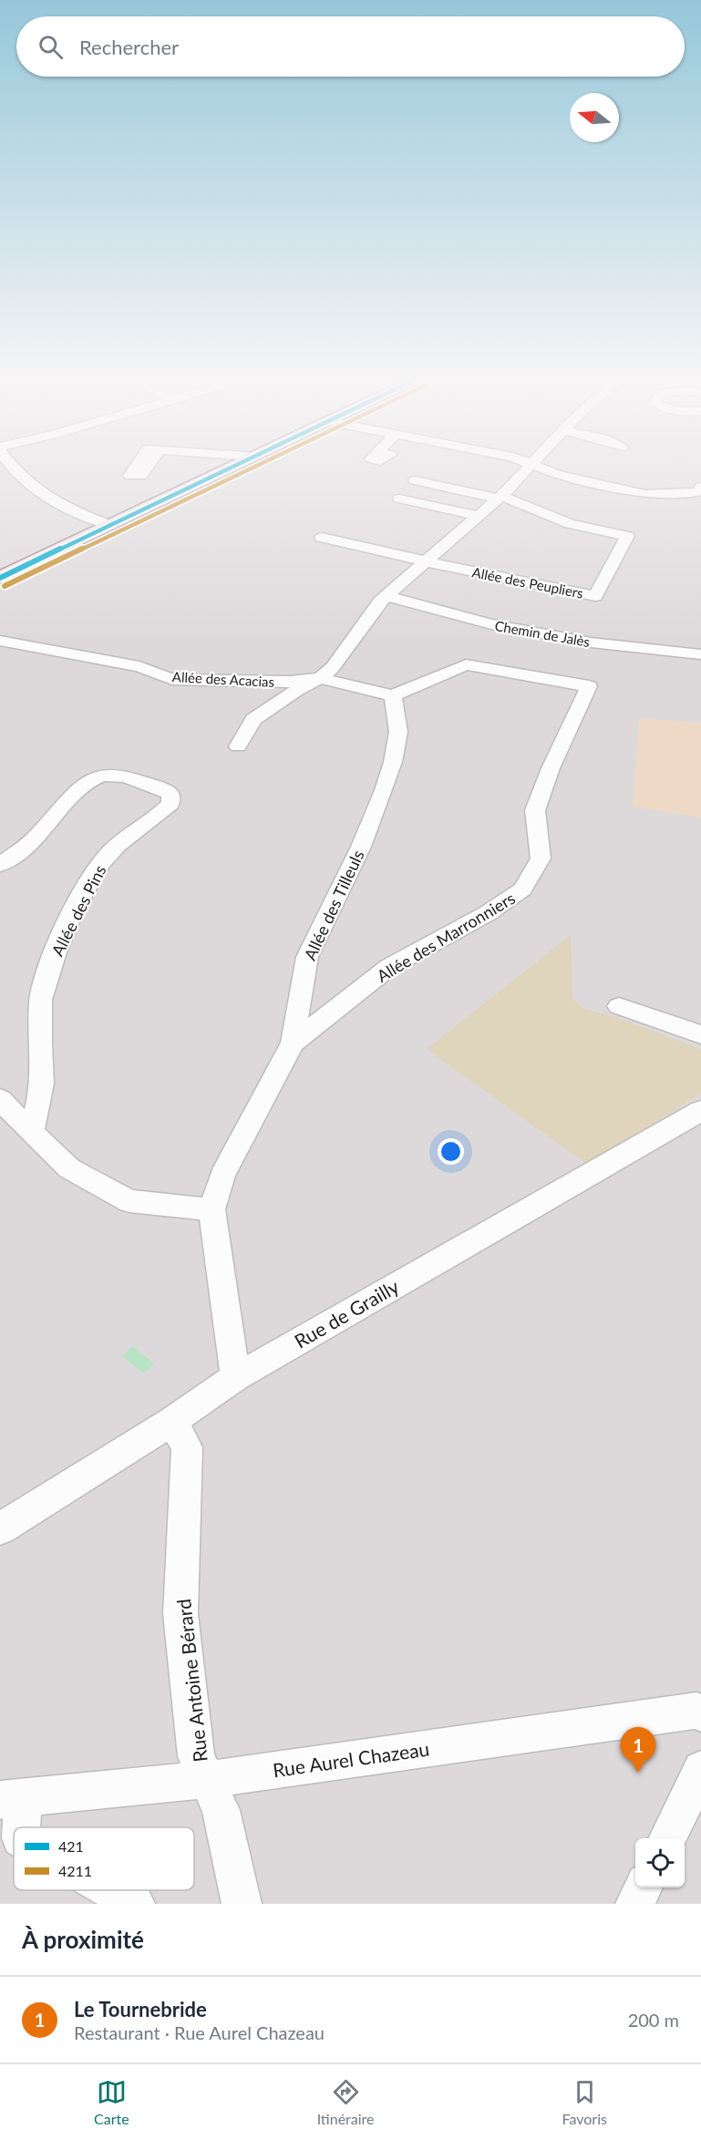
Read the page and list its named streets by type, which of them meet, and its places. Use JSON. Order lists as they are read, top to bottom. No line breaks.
{"streets":{"street":["Allée des Peupliers","Chemin de Jalès","Allée des Acacias","Allée des Tilleuls","Allée des Pins","Allée des Marronniers","Rue de Grailly","Rue Antoine Bérard","Rue Aurel Chazeau"]},"crossings":[["Allée des Tilleuls","Allée des Marronniers"],["Rue de Grailly","Rue Antoine Bérard"],["Rue Antoine Bérard","Rue Aurel Chazeau"]],"lines":["transit line 421","transit line 4211"],"legend":["421","4211"],"north":"left","page":{"search":"Rechercher","pins":"1","heading":"À proximité","list":[{"mark":"1","name":"Le Tournebride","note":"Restaurant · Rue Aurel Chazeau","value":"200 m"}],"nav":["Carte","Itinéraire","Favoris"]}}
